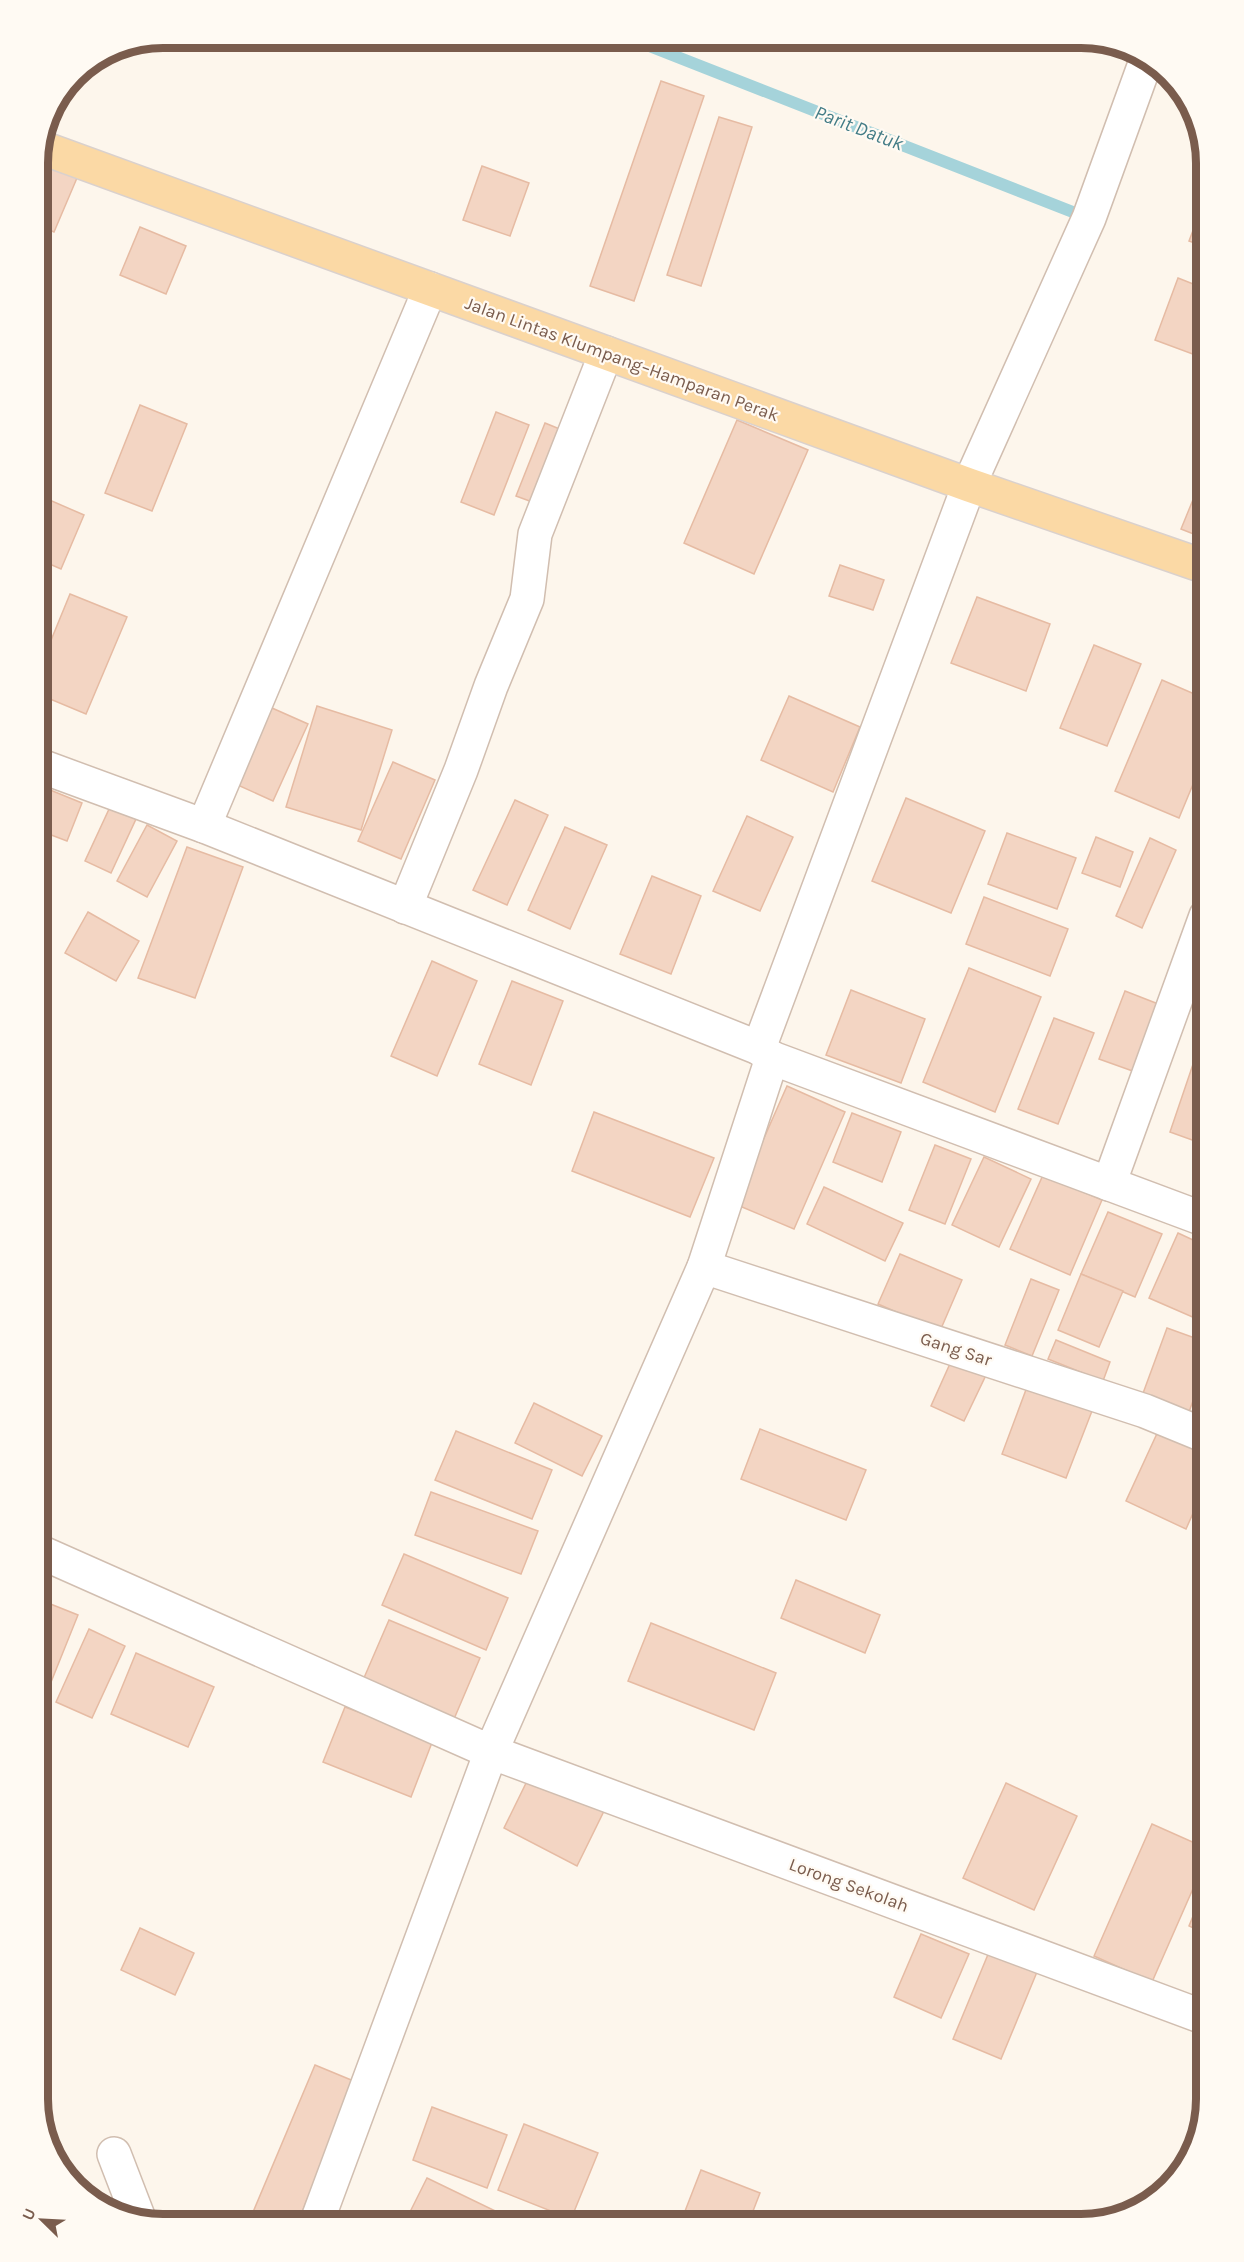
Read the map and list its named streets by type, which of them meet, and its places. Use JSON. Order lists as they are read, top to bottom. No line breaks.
{"streets":{"main road":["Jalan Lintas Klumpang–Hamparan Perak"],"street":["Gang Sar","Lorong Sekolah"]},"water":["Parit Datuk"],"north":"top left"}
